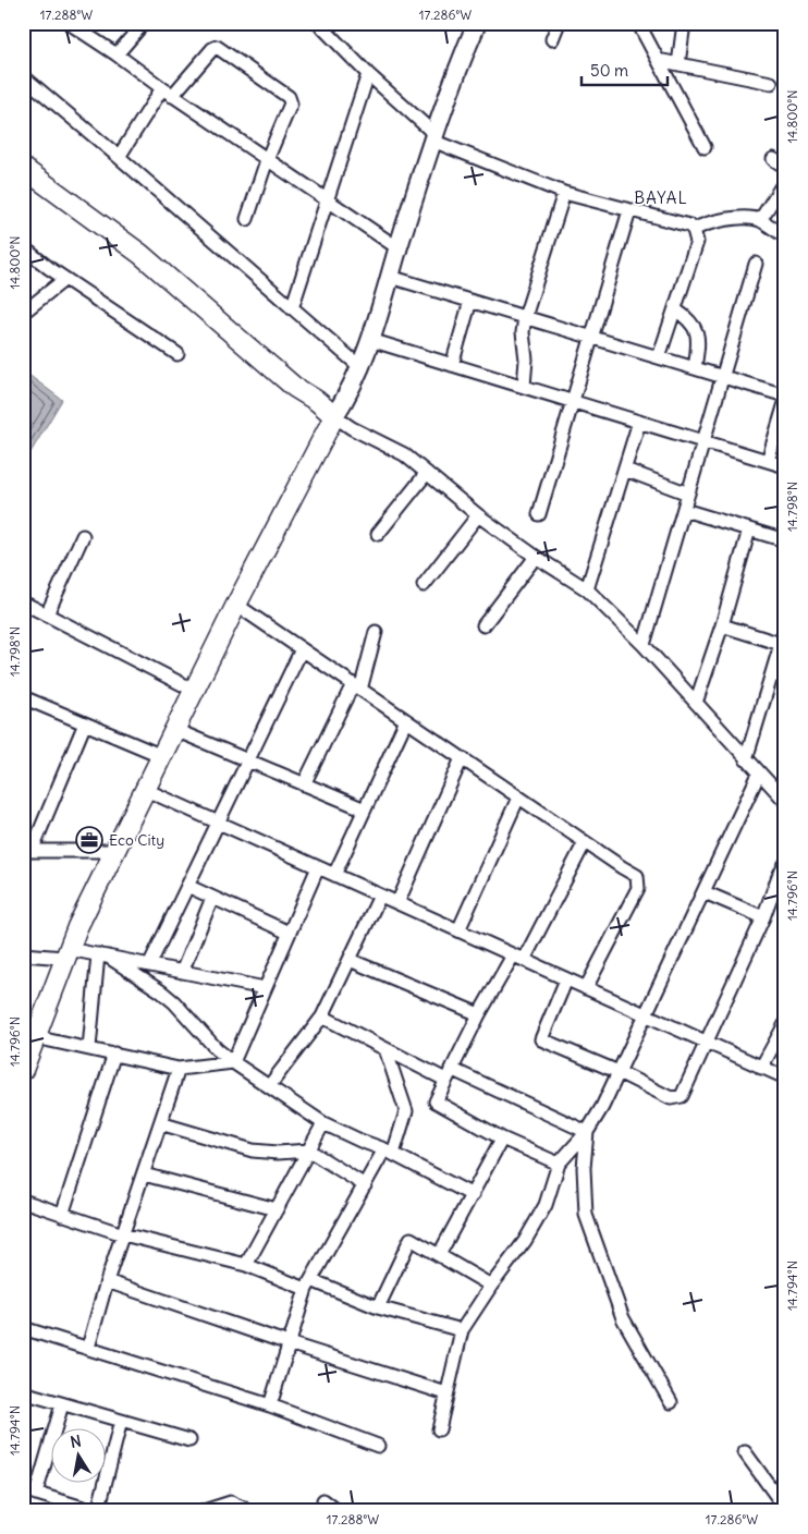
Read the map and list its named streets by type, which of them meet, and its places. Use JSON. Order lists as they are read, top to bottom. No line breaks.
{"districts":["BAYAL"],"places":{"office":["Eco City"]},"scale_bar":"50 m","north":"top","coordinates":["17.288°W","17.286°W","14.800°N","14.798°N","14.796°N","14.794°N"]}
